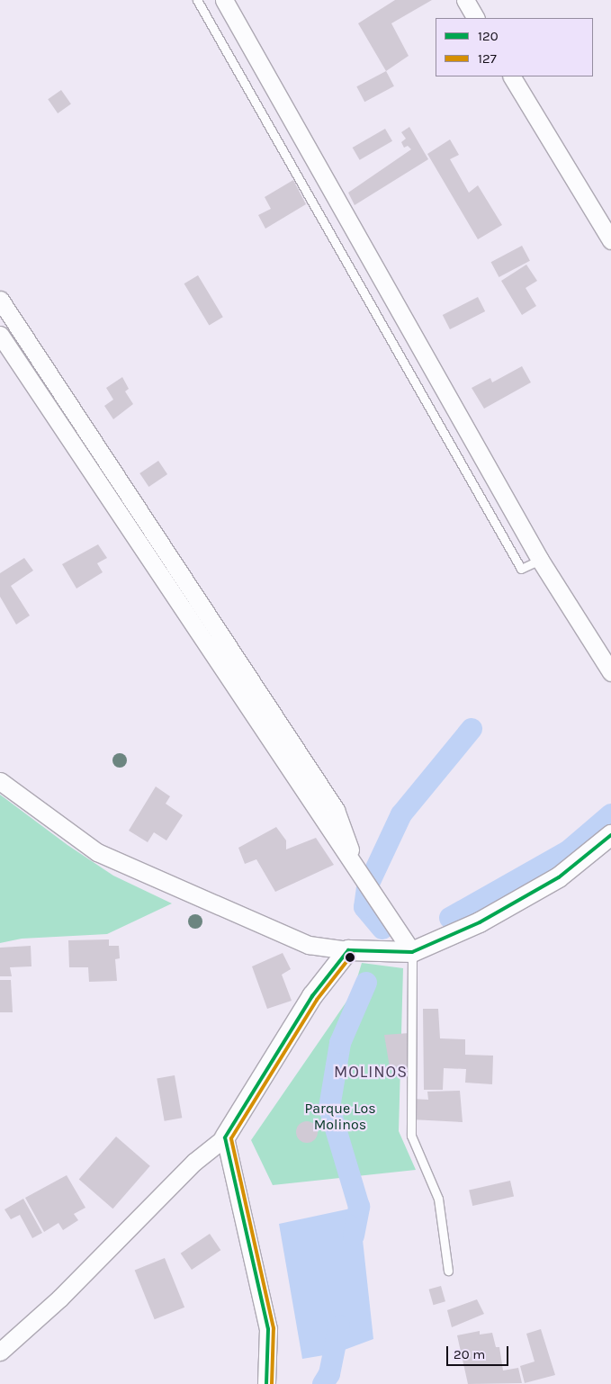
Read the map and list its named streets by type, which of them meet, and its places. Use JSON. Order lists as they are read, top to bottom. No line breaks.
{"districts":["MOLINOS"],"parks":["Parque Los Molinos"],"lines":["transit line 120","transit line 127"],"legend":["120","127"],"scale_bar":"20 m"}
